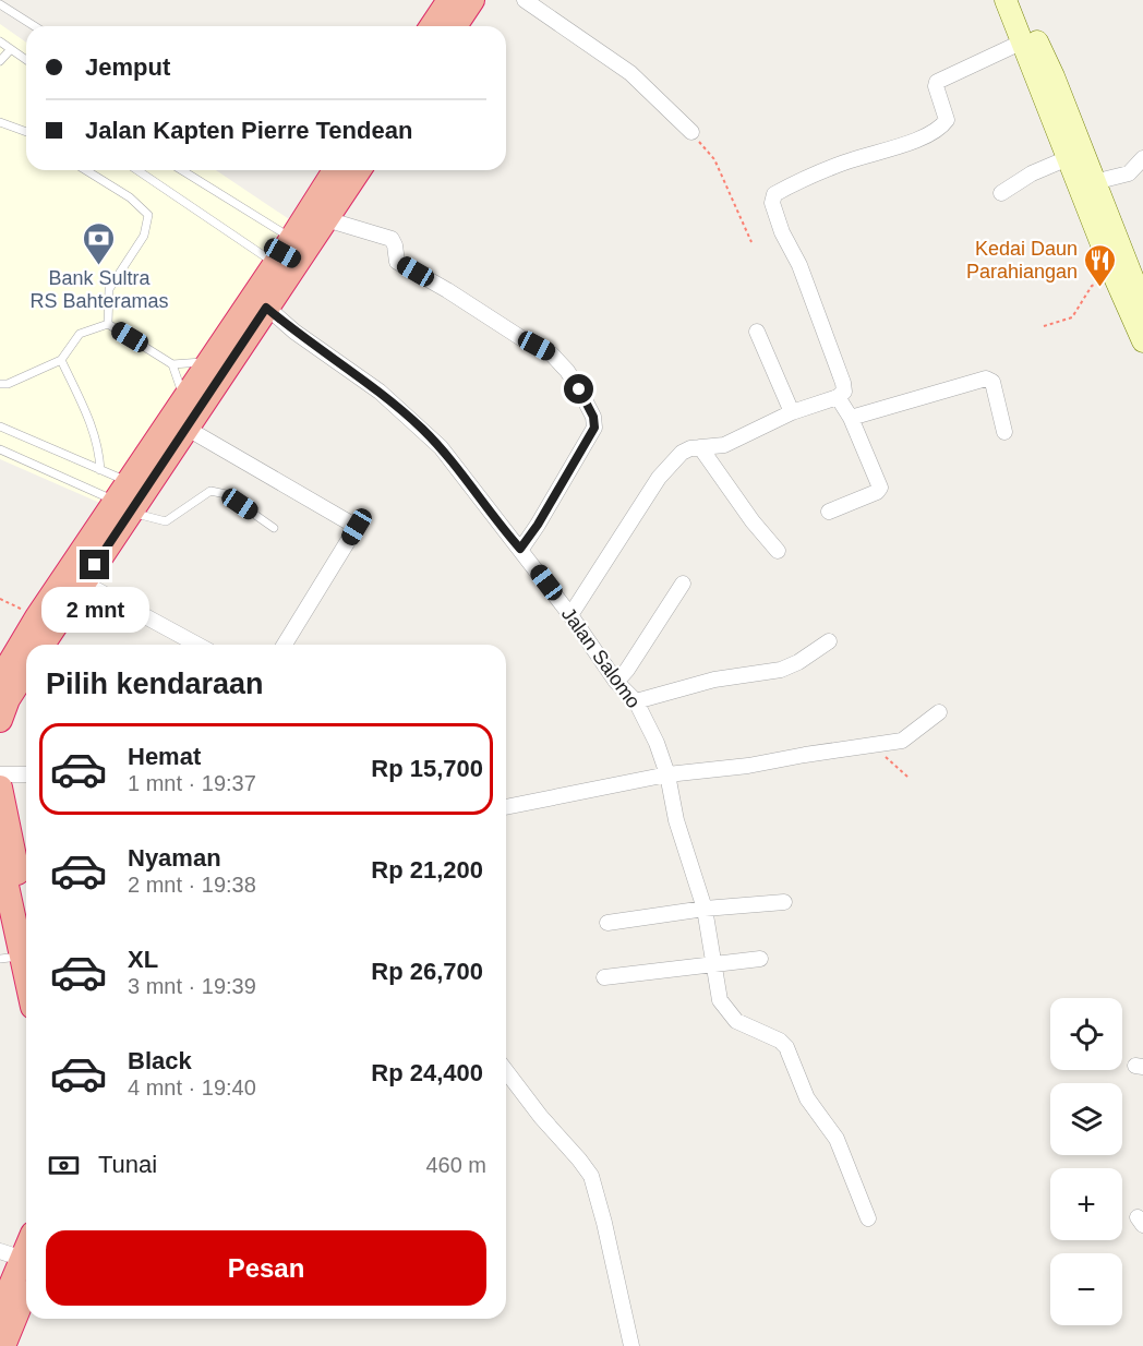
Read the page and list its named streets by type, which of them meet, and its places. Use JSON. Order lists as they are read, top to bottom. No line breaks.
{"streets":{"street":["Jalan Salomo"]},"places":{"bank":["Bank Sultra RS Bahteramas"],"restaurant":["Kedai Daun Parahiangan"]},"page":{"banner":["Jemput","Jalan Kapten Pierre Tendean"],"bubble":"2 mnt","heading":"Pilih kendaraan","list":[{"name":"Hemat","note":"1 mnt · 19:37","value":"Rp 15,700"},{"name":"Nyaman","note":"2 mnt · 19:38","value":"Rp 21,200"},{"name":"XL","note":"3 mnt · 19:39","value":"Rp 26,700"},{"name":"Black","note":"4 mnt · 19:40","value":"Rp 24,400"}],"map_buttons":["+","−"],"pay":["Tunai","460 m"],"buttons":"Pesan"}}
